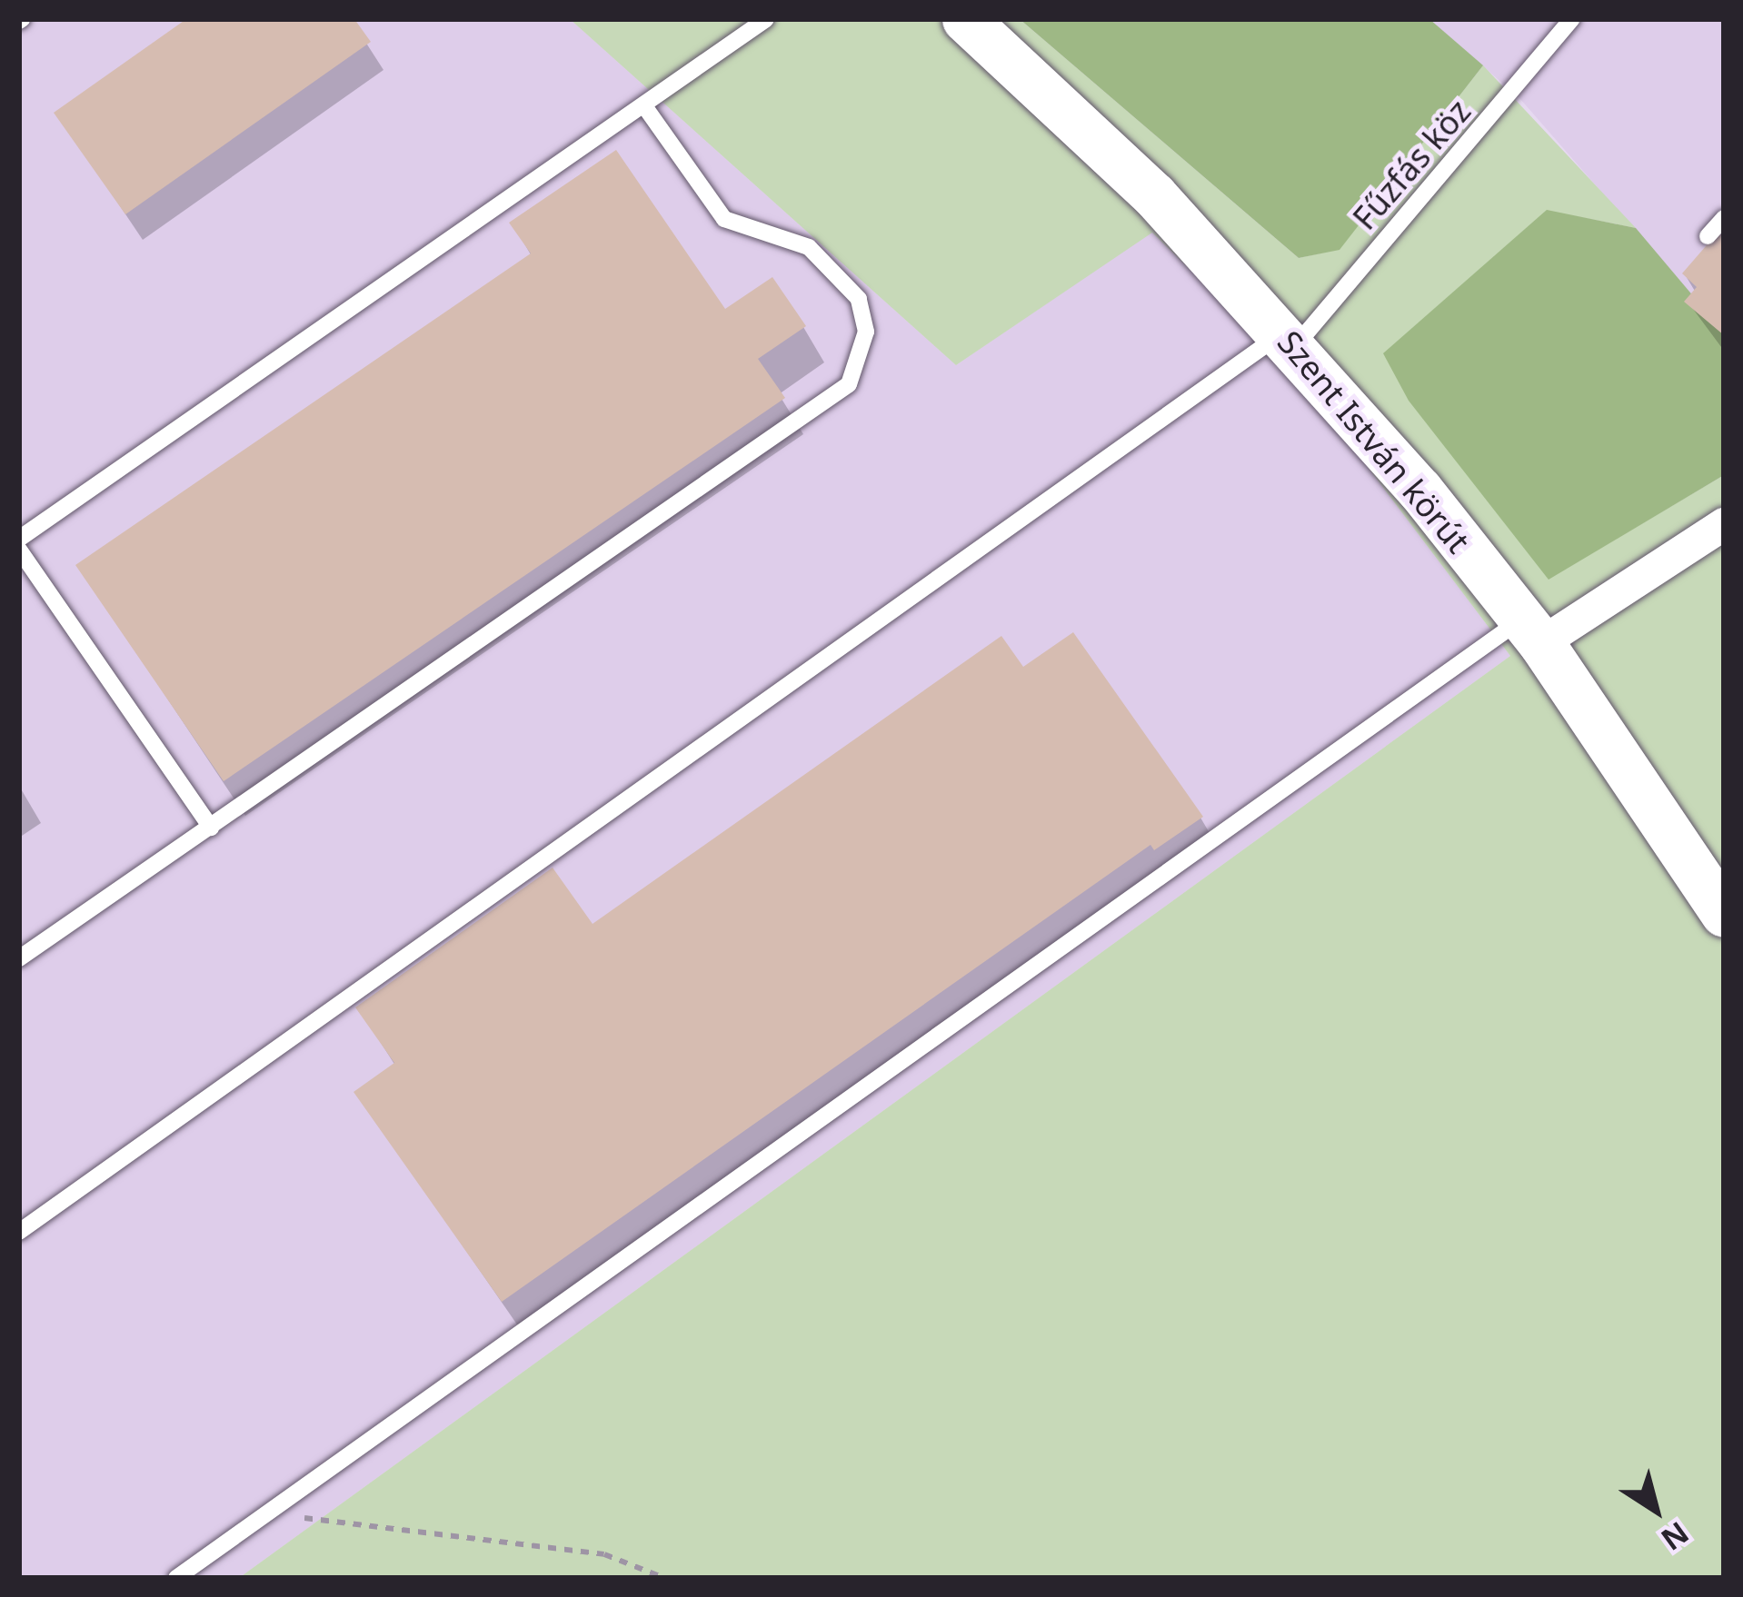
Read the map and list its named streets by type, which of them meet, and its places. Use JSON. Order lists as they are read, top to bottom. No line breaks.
{"streets":{"street":["Szent István körút"],"lane":["Fűzfás köz"]},"crossings":[["Fűzfás köz","Szent István körút"]],"north":"bottom right"}
